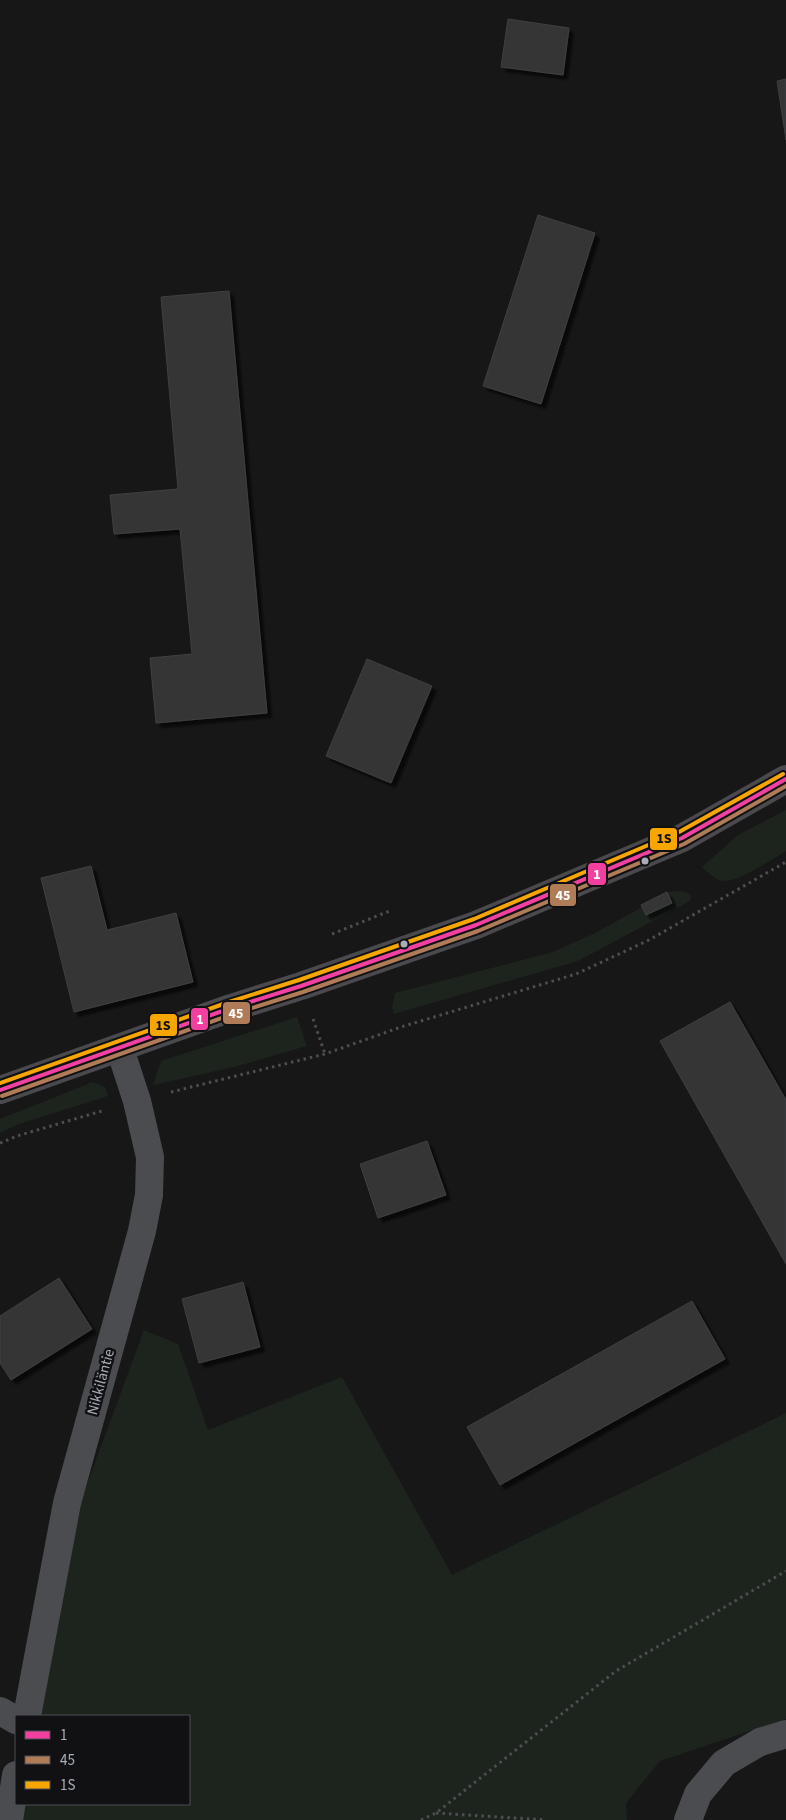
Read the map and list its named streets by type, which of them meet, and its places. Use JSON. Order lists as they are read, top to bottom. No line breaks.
{"streets":{"street":["Nikkiläntie"]},"lines":["transit line 1S","transit line 1","transit line 45"],"legend":["1","45","1S"]}
